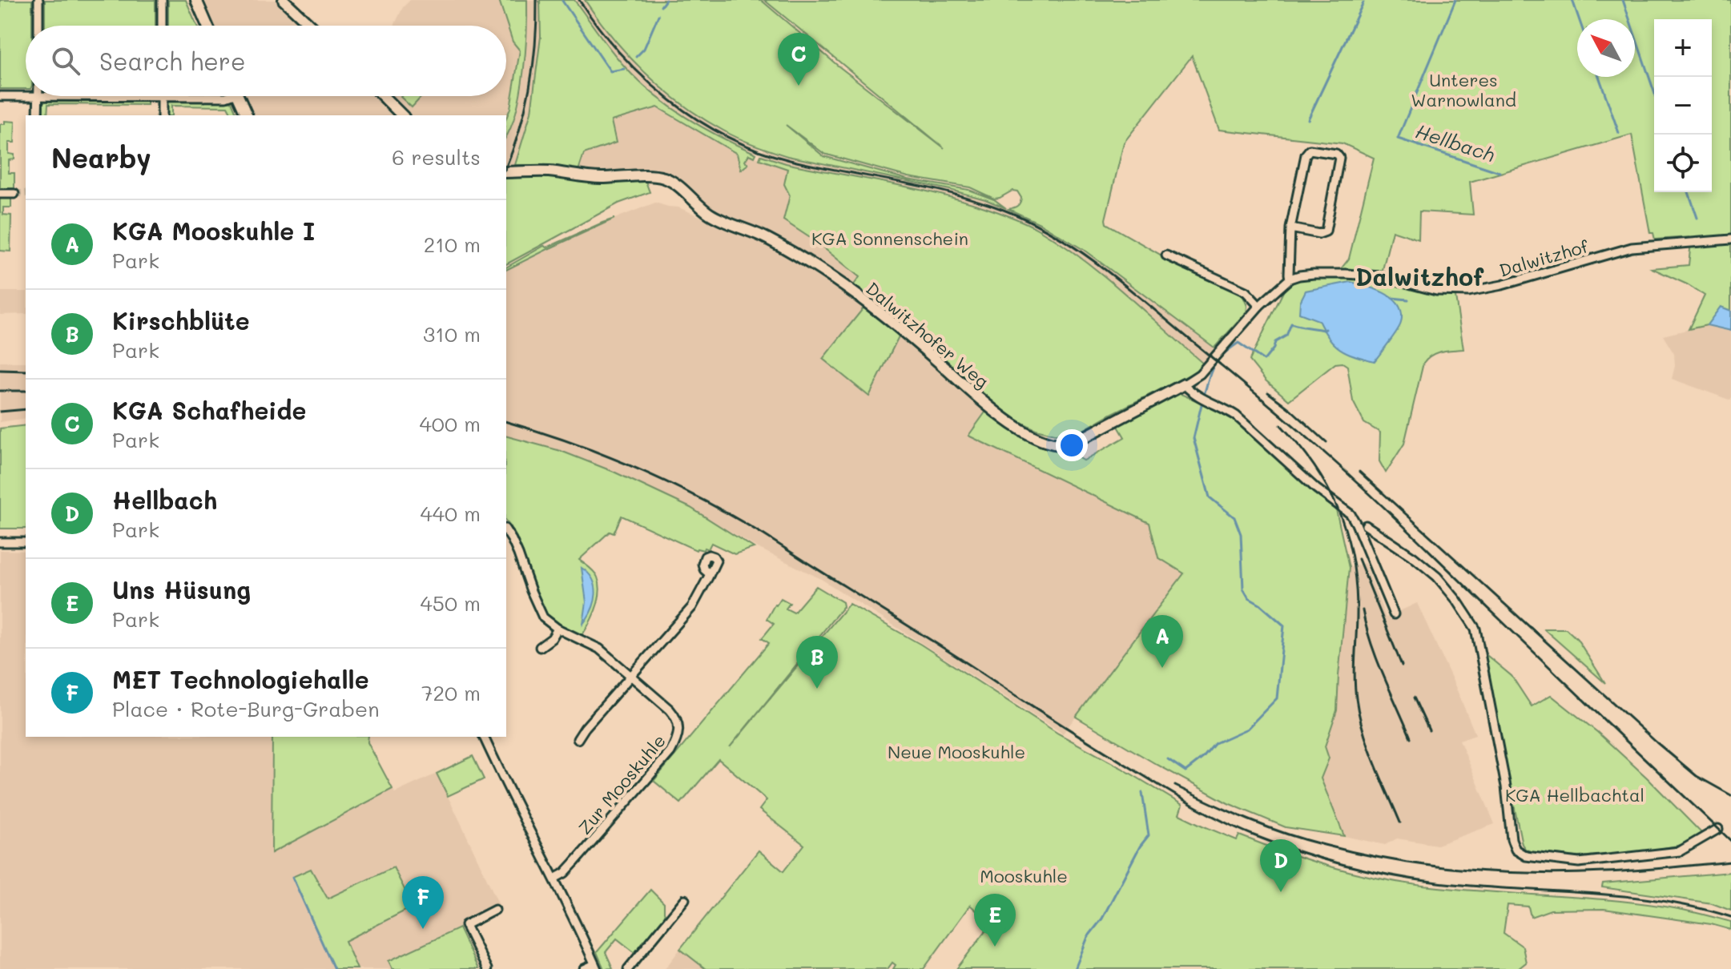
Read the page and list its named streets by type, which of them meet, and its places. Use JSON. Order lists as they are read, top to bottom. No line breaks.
{"streets":{"street":["Dalwitzhof","Dalwitzhofer Weg","Zur Mooskuhle"]},"districts":["Dalwitzhof"],"water":["Hellbach"],"parks":["Unteres Warnowland","KGA Sonnenschein","Neue Mooskuhle","KGA Hellbachtal","Mooskuhle"],"north":"top left","page":{"map_buttons":["+","−"],"search":"Search here","pins":["C","A","B","D","F","E"],"heading":["Nearby","6 results"],"list":[{"mark":"A","name":"KGA Mooskuhle I","note":"Park","value":"210 m"},{"mark":"B","name":"Kirschblüte","note":"Park","value":"310 m"},{"mark":"C","name":"KGA Schafheide","note":"Park","value":"400 m"},{"mark":"D","name":"Hellbach","note":"Park","value":"440 m"},{"mark":"E","name":"Uns Hüsung","note":"Park","value":"450 m"},{"mark":"F","name":"MET Technologiehalle","note":"Place · Rote-Burg-Graben","value":"720 m"}]}}
